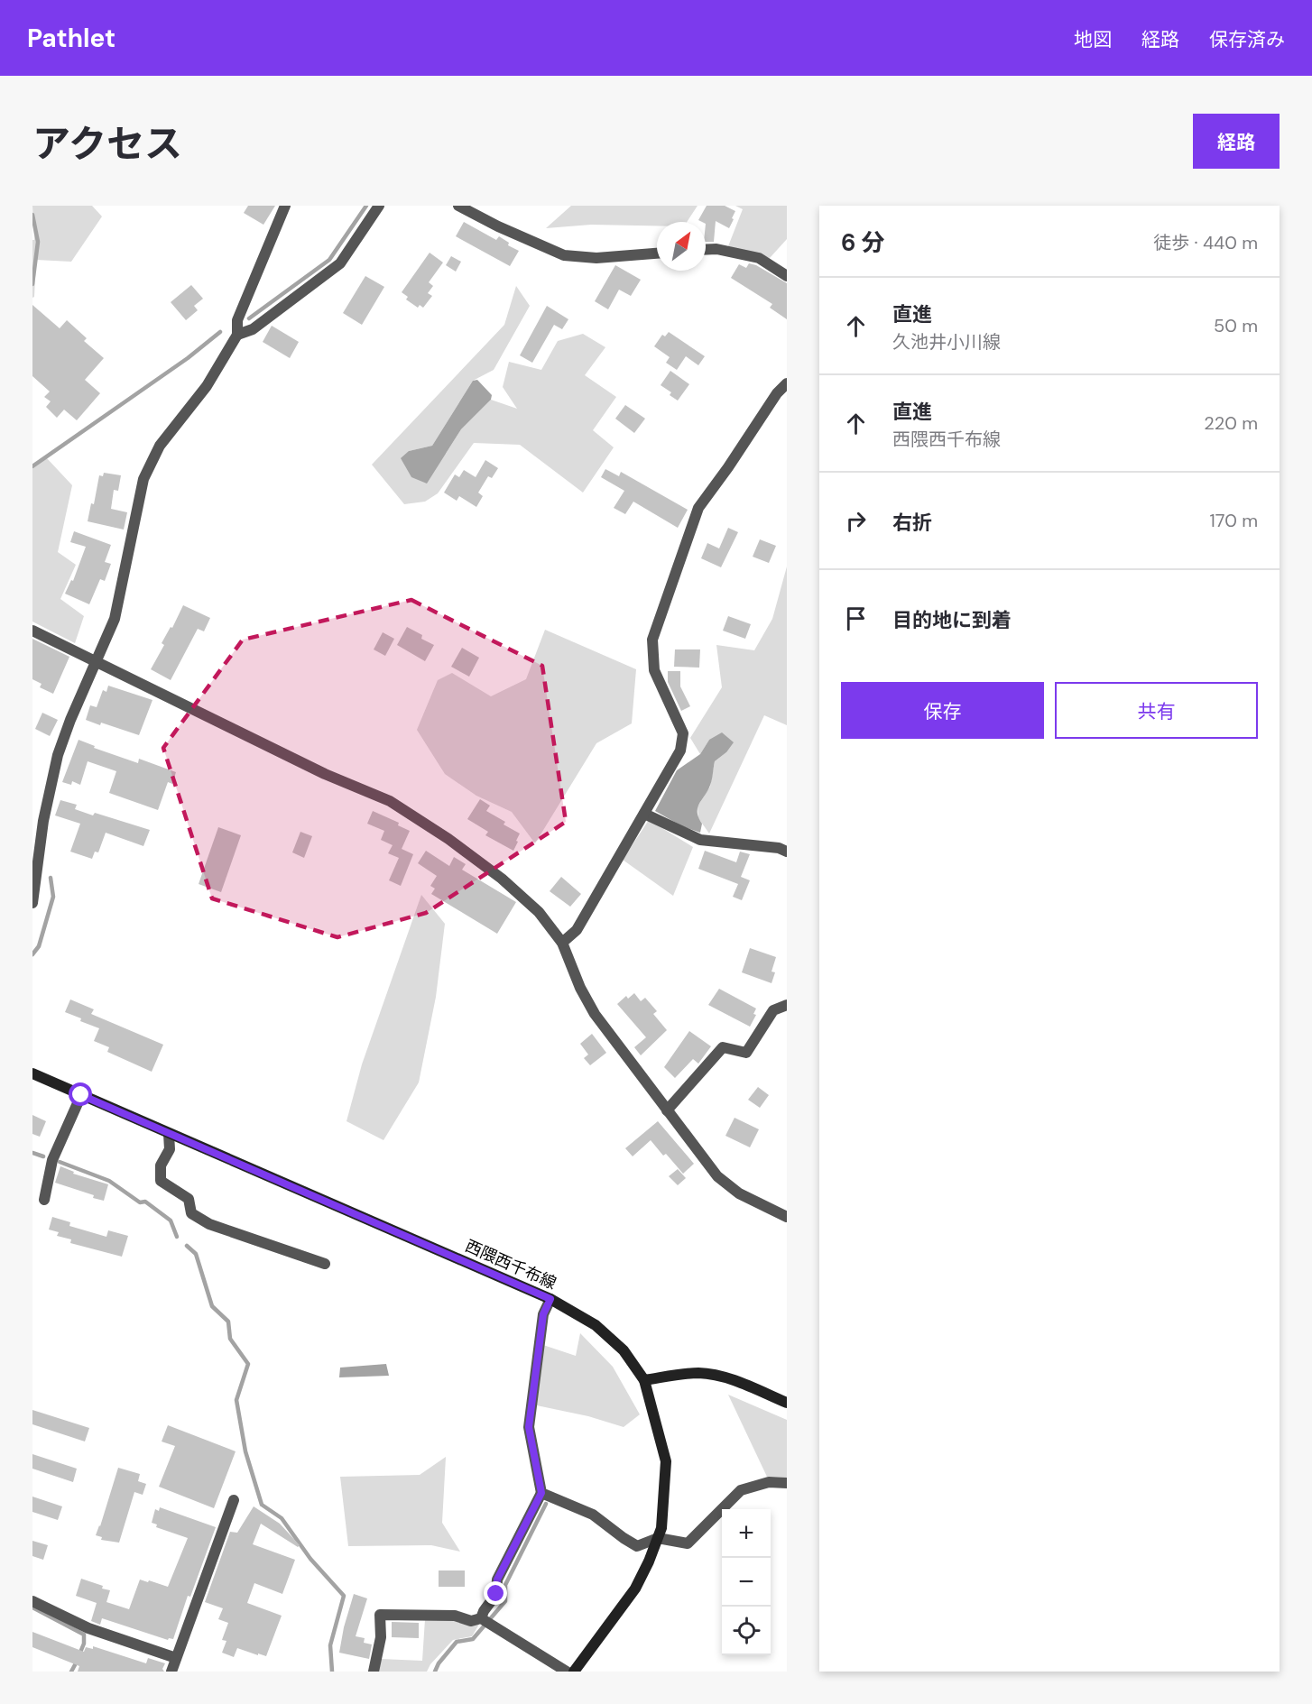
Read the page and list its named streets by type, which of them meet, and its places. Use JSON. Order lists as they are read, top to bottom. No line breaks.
{"streets":{"street":["西隈西千布線"]},"north":"top right","page":{"header":"Pathlet","nav":["地図","経路","保存済み"],"title":"アクセス","buttons":["経路",["保存","共有"]],"heading":["6 分","徒歩 · 440 m"],"list":[["直進","久池井小川線","50 m"],["直進","西隈西千布線","220 m"],["右折","170 m"],"目的地に到着"],"map_buttons":["+","−"]}}
